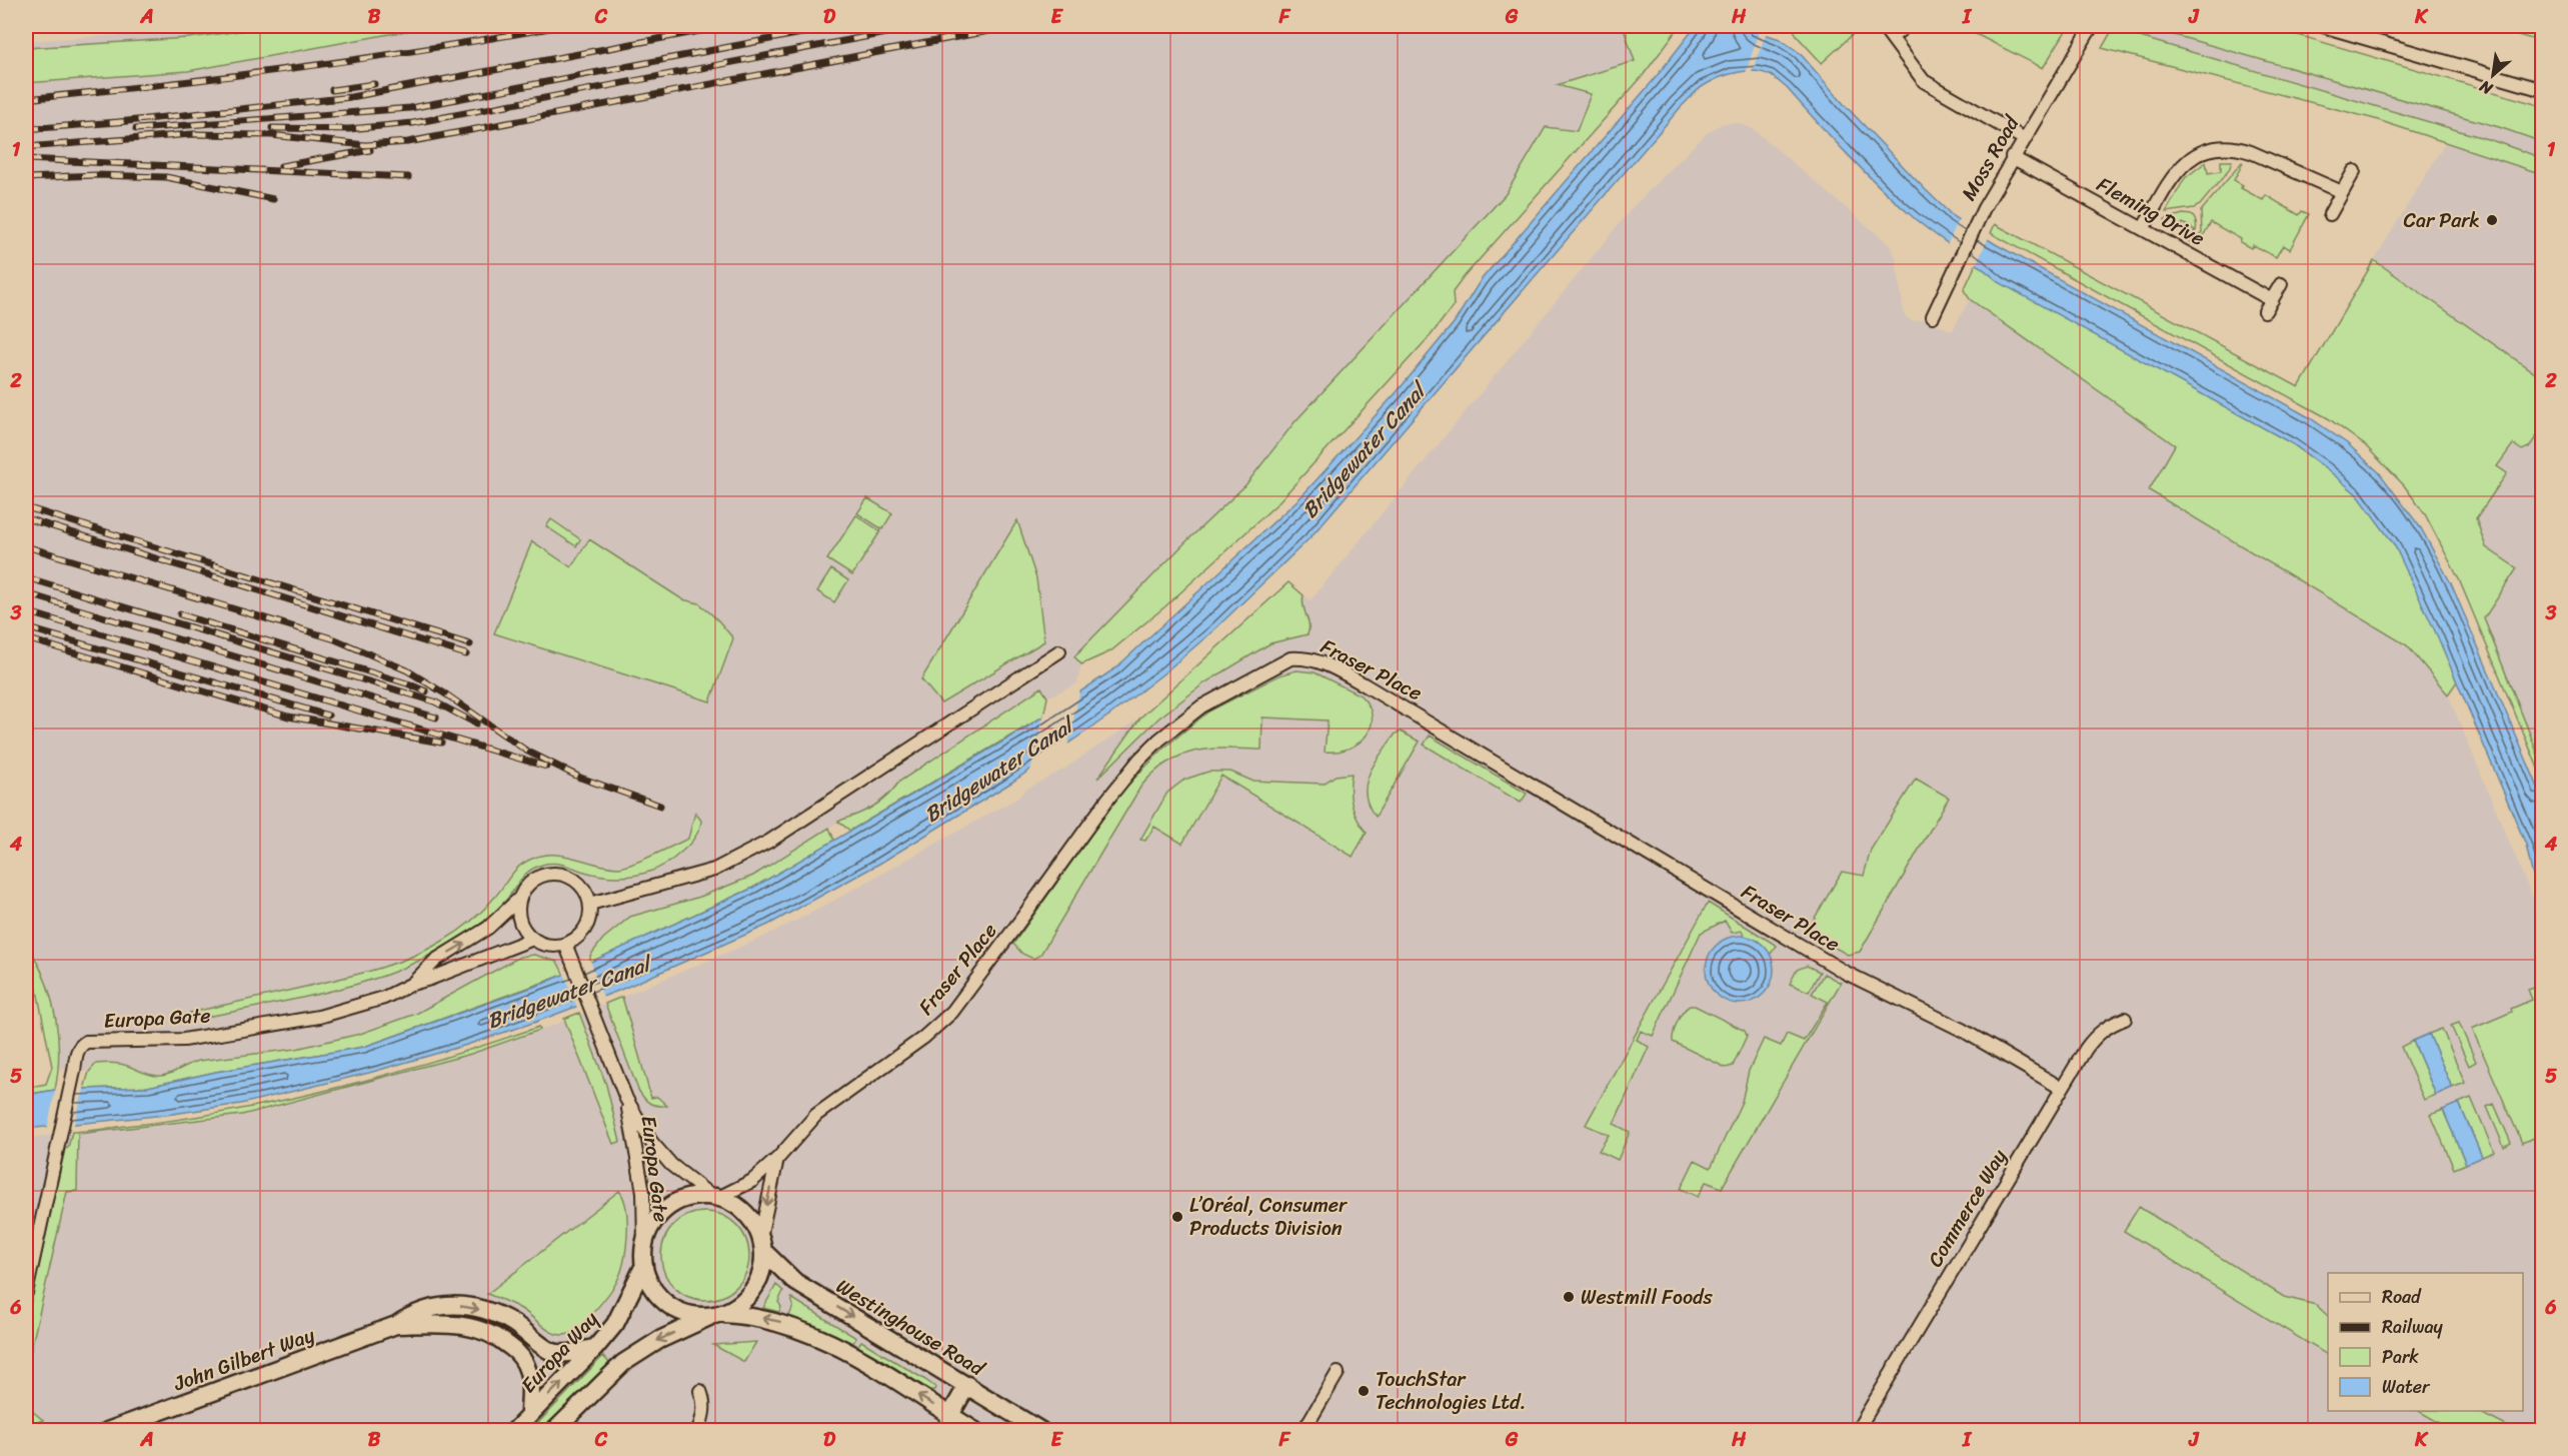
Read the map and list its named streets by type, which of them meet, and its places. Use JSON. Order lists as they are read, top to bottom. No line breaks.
{"streets":{"street":["Moss Road","Fleming Drive","Fraser Place","Europa Gate","Commerce Way","Westinghouse Road","Europa Way","John Gilbert Way"]},"crossings":[["Moss Road","Fleming Drive"],["Fraser Place","Europa Gate"],["Fraser Place","Commerce Way"],["Fraser Place","Westinghouse Road"],["Fraser Place","Europa Way"],["Europa Gate","Westinghouse Road"],["Europa Gate","Europa Way"],["Westinghouse Road","Europa Way"],["Europa Way","John Gilbert Way"]],"water":["Bridgewater Canal"],"places":["Car Park","L’Oréal, Consumer Products Division","Westmill Foods","TouchStar Technologies Ltd."],"legend":["Road","Railway","Park","Water"],"north":"bottom left","grid":{"columns":["A","B","C","D","E","F","G","H","I","J","K"],"rows":["1","2","3","4","5","6"]}}
